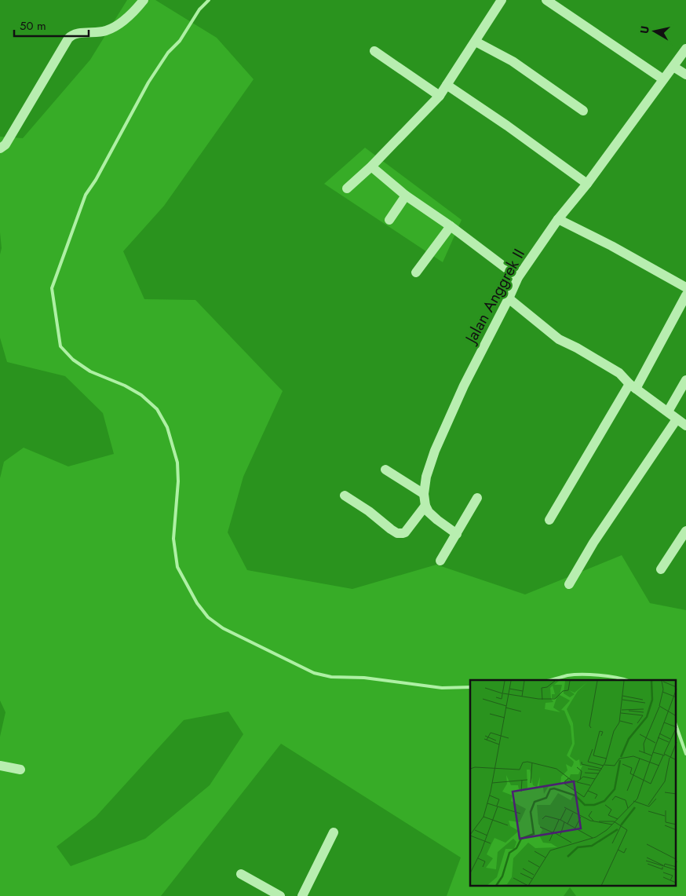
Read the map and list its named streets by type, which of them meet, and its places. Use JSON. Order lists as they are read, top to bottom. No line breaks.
{"streets":{"street":["Jalan Anggrek II"]},"scale_bar":"50 m","north":"left"}
